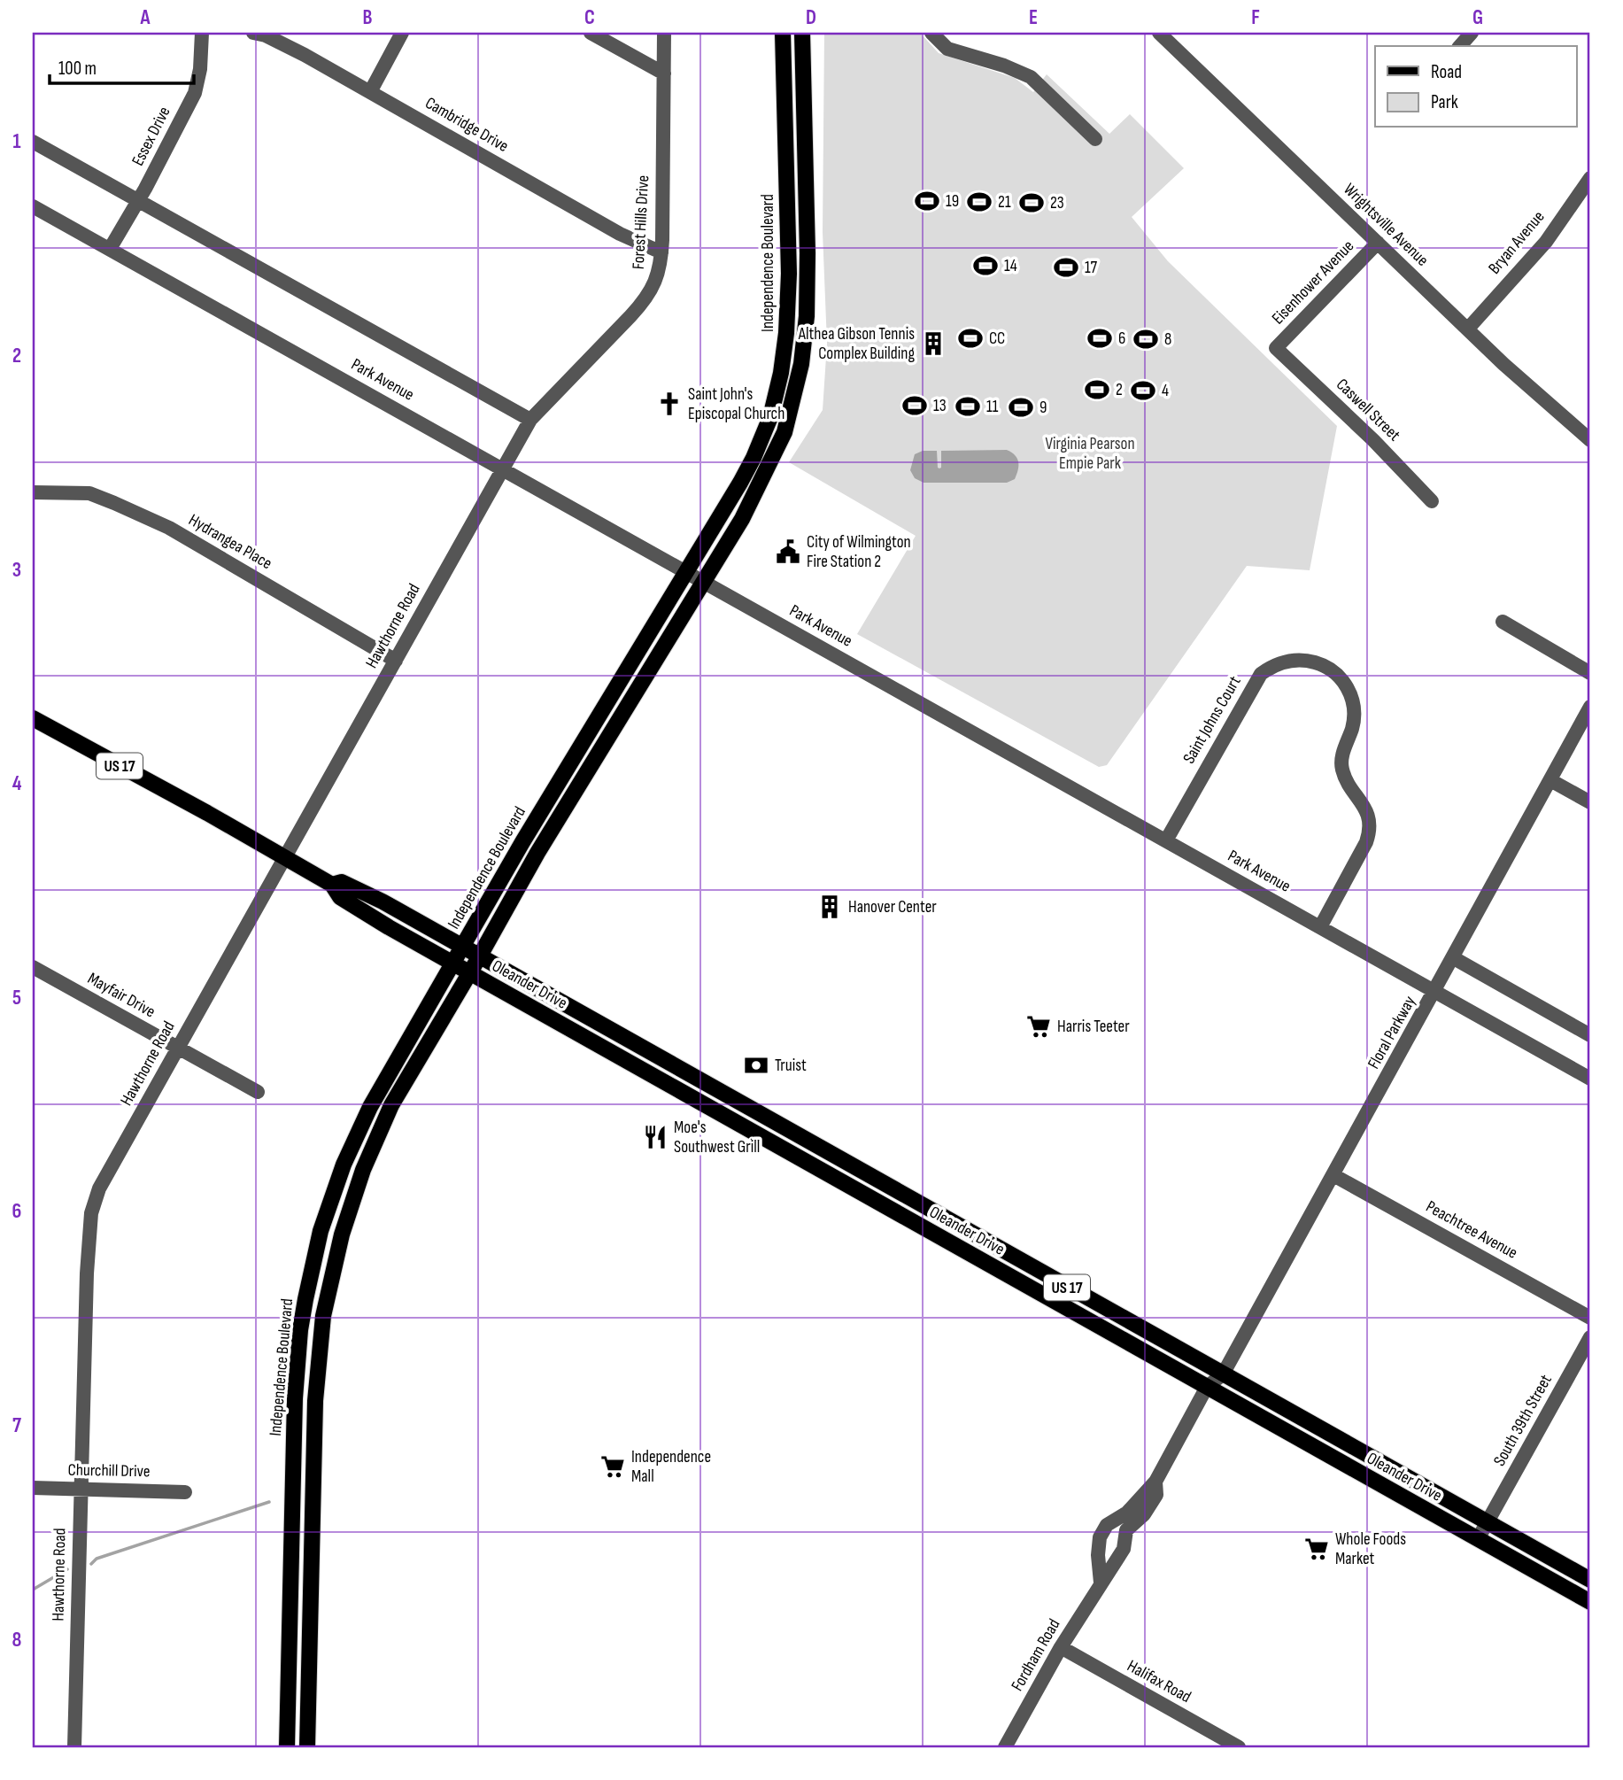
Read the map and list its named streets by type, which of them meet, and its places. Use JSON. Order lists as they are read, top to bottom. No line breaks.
{"streets":{"main road":["Independence Boulevard","US 17","Oleander Drive"],"street":["Cambridge Drive","Essex Drive","Forest Hills Drive","Wrightsville Avenue","Bryan Avenue","Eisenhower Avenue","Park Avenue","Caswell Street","Hydrangea Place","Hawthorne Road","Saint Johns Court","Mayfair Drive","Floral Parkway","Peachtree Avenue","South 39th Street","Churchill Drive","Fordham Road","Halifax Road"]},"crossings":[["Cambridge Drive","Forest Hills Drive"],["Essex Drive","Park Avenue"],["Forest Hills Drive","Park Avenue"],["Forest Hills Drive","Hawthorne Road"],["Wrightsville Avenue","Bryan Avenue"],["Wrightsville Avenue","Eisenhower Avenue"],["Independence Boulevard","Park Avenue"],["Independence Boulevard","Oleander Drive"],["Eisenhower Avenue","Caswell Street"],["Park Avenue","Hawthorne Road"],["Park Avenue","Saint Johns Court"],["Park Avenue","Floral Parkway"],["Hydrangea Place","Hawthorne Road"],["Hawthorne Road","Oleander Drive"],["Hawthorne Road","Mayfair Drive"],["Hawthorne Road","Churchill Drive"],["Oleander Drive","Floral Parkway"],["Oleander Drive","South 39th Street"],["Oleander Drive","Fordham Road"],["Floral Parkway","Peachtree Avenue"],["Floral Parkway","Fordham Road"],["Fordham Road","Halifax Road"]],"parks":["Virginia Pearson Empie Park"],"places":{"sports":["19","21","23","14","17","CC","6","8","2","4","13","11","9"],"building":["Althea Gibson Tennis Complex Building","Hanover Center"],"church":["Saint John's Episcopal Church"],"public building":["City of Wilmington Fire Station 2"],"supermarket":["Harris Teeter","Independence Mall","Whole Foods Market"],"bank":["Truist"],"restaurant":["Moe's Southwest Grill"]},"legend":["Road","Park"],"scale_bar":"100 m","grid":{"columns":["A","B","C","D","E","F","G"],"rows":["1","2","3","4","5","6","7","8"]}}
